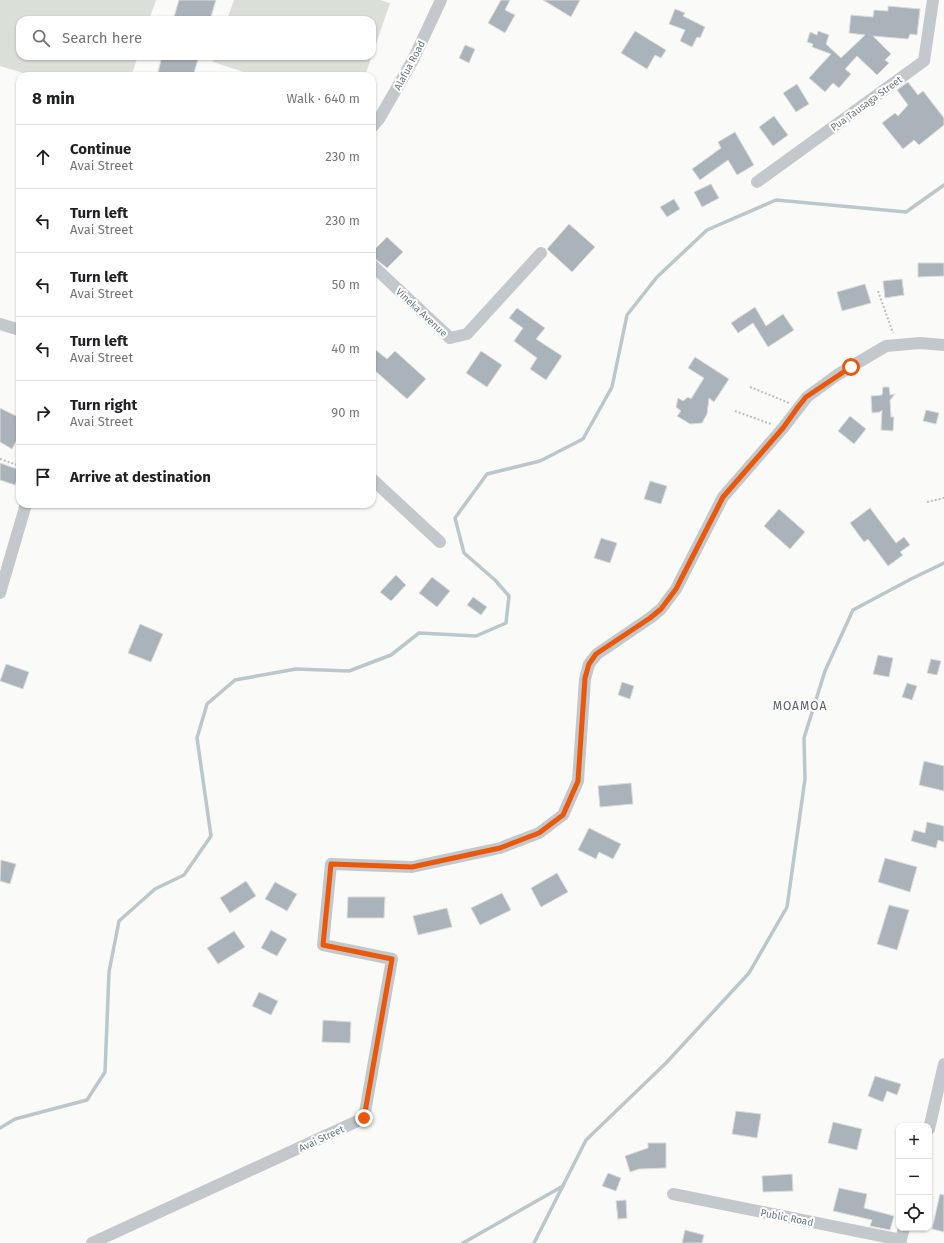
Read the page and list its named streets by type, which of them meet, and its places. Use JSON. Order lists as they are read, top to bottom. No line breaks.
{"streets":{"street":["Alafua Road","Pua Tausaga Street","Vineka Avenue","Avai Street","Public Road"]},"districts":["MOAMOA"],"page":{"search":"Search here","heading":["8 min","Walk · 640 m"],"list":[["Continue","Avai Street","230 m"],["Turn left","Avai Street","230 m"],["Turn left","Avai Street","50 m"],["Turn left","Avai Street","40 m"],["Turn right","Avai Street","90 m"],"Arrive at destination"],"map_buttons":["+","−"]}}
